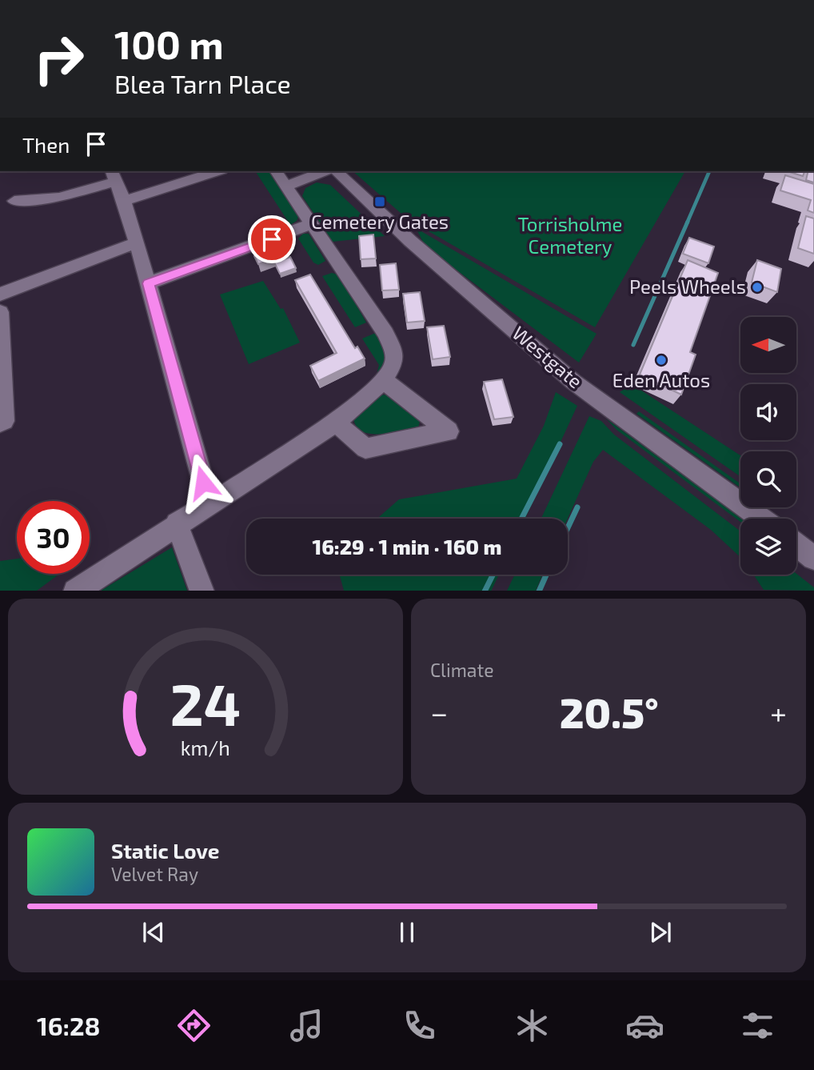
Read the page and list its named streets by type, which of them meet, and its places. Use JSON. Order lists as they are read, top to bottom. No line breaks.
{"streets":{"street":["Westgate"]},"parks":["Torrisholme Cemetery"],"places":{"transit":["Cemetery Gates"],"other":["Peels Wheels","Eden Autos"]},"north":"left","page":{"turn":["100 m","Blea Tarn Place"],"then":"Then","limit":"30","trip":"16:29 · 1 min · 160 m","tile":"Climate","heat":["−","20.5°","+"],"song":["Static Love","Velvet Ray"],"tabs":"16:28","gauge":["24","km/h"]}}
